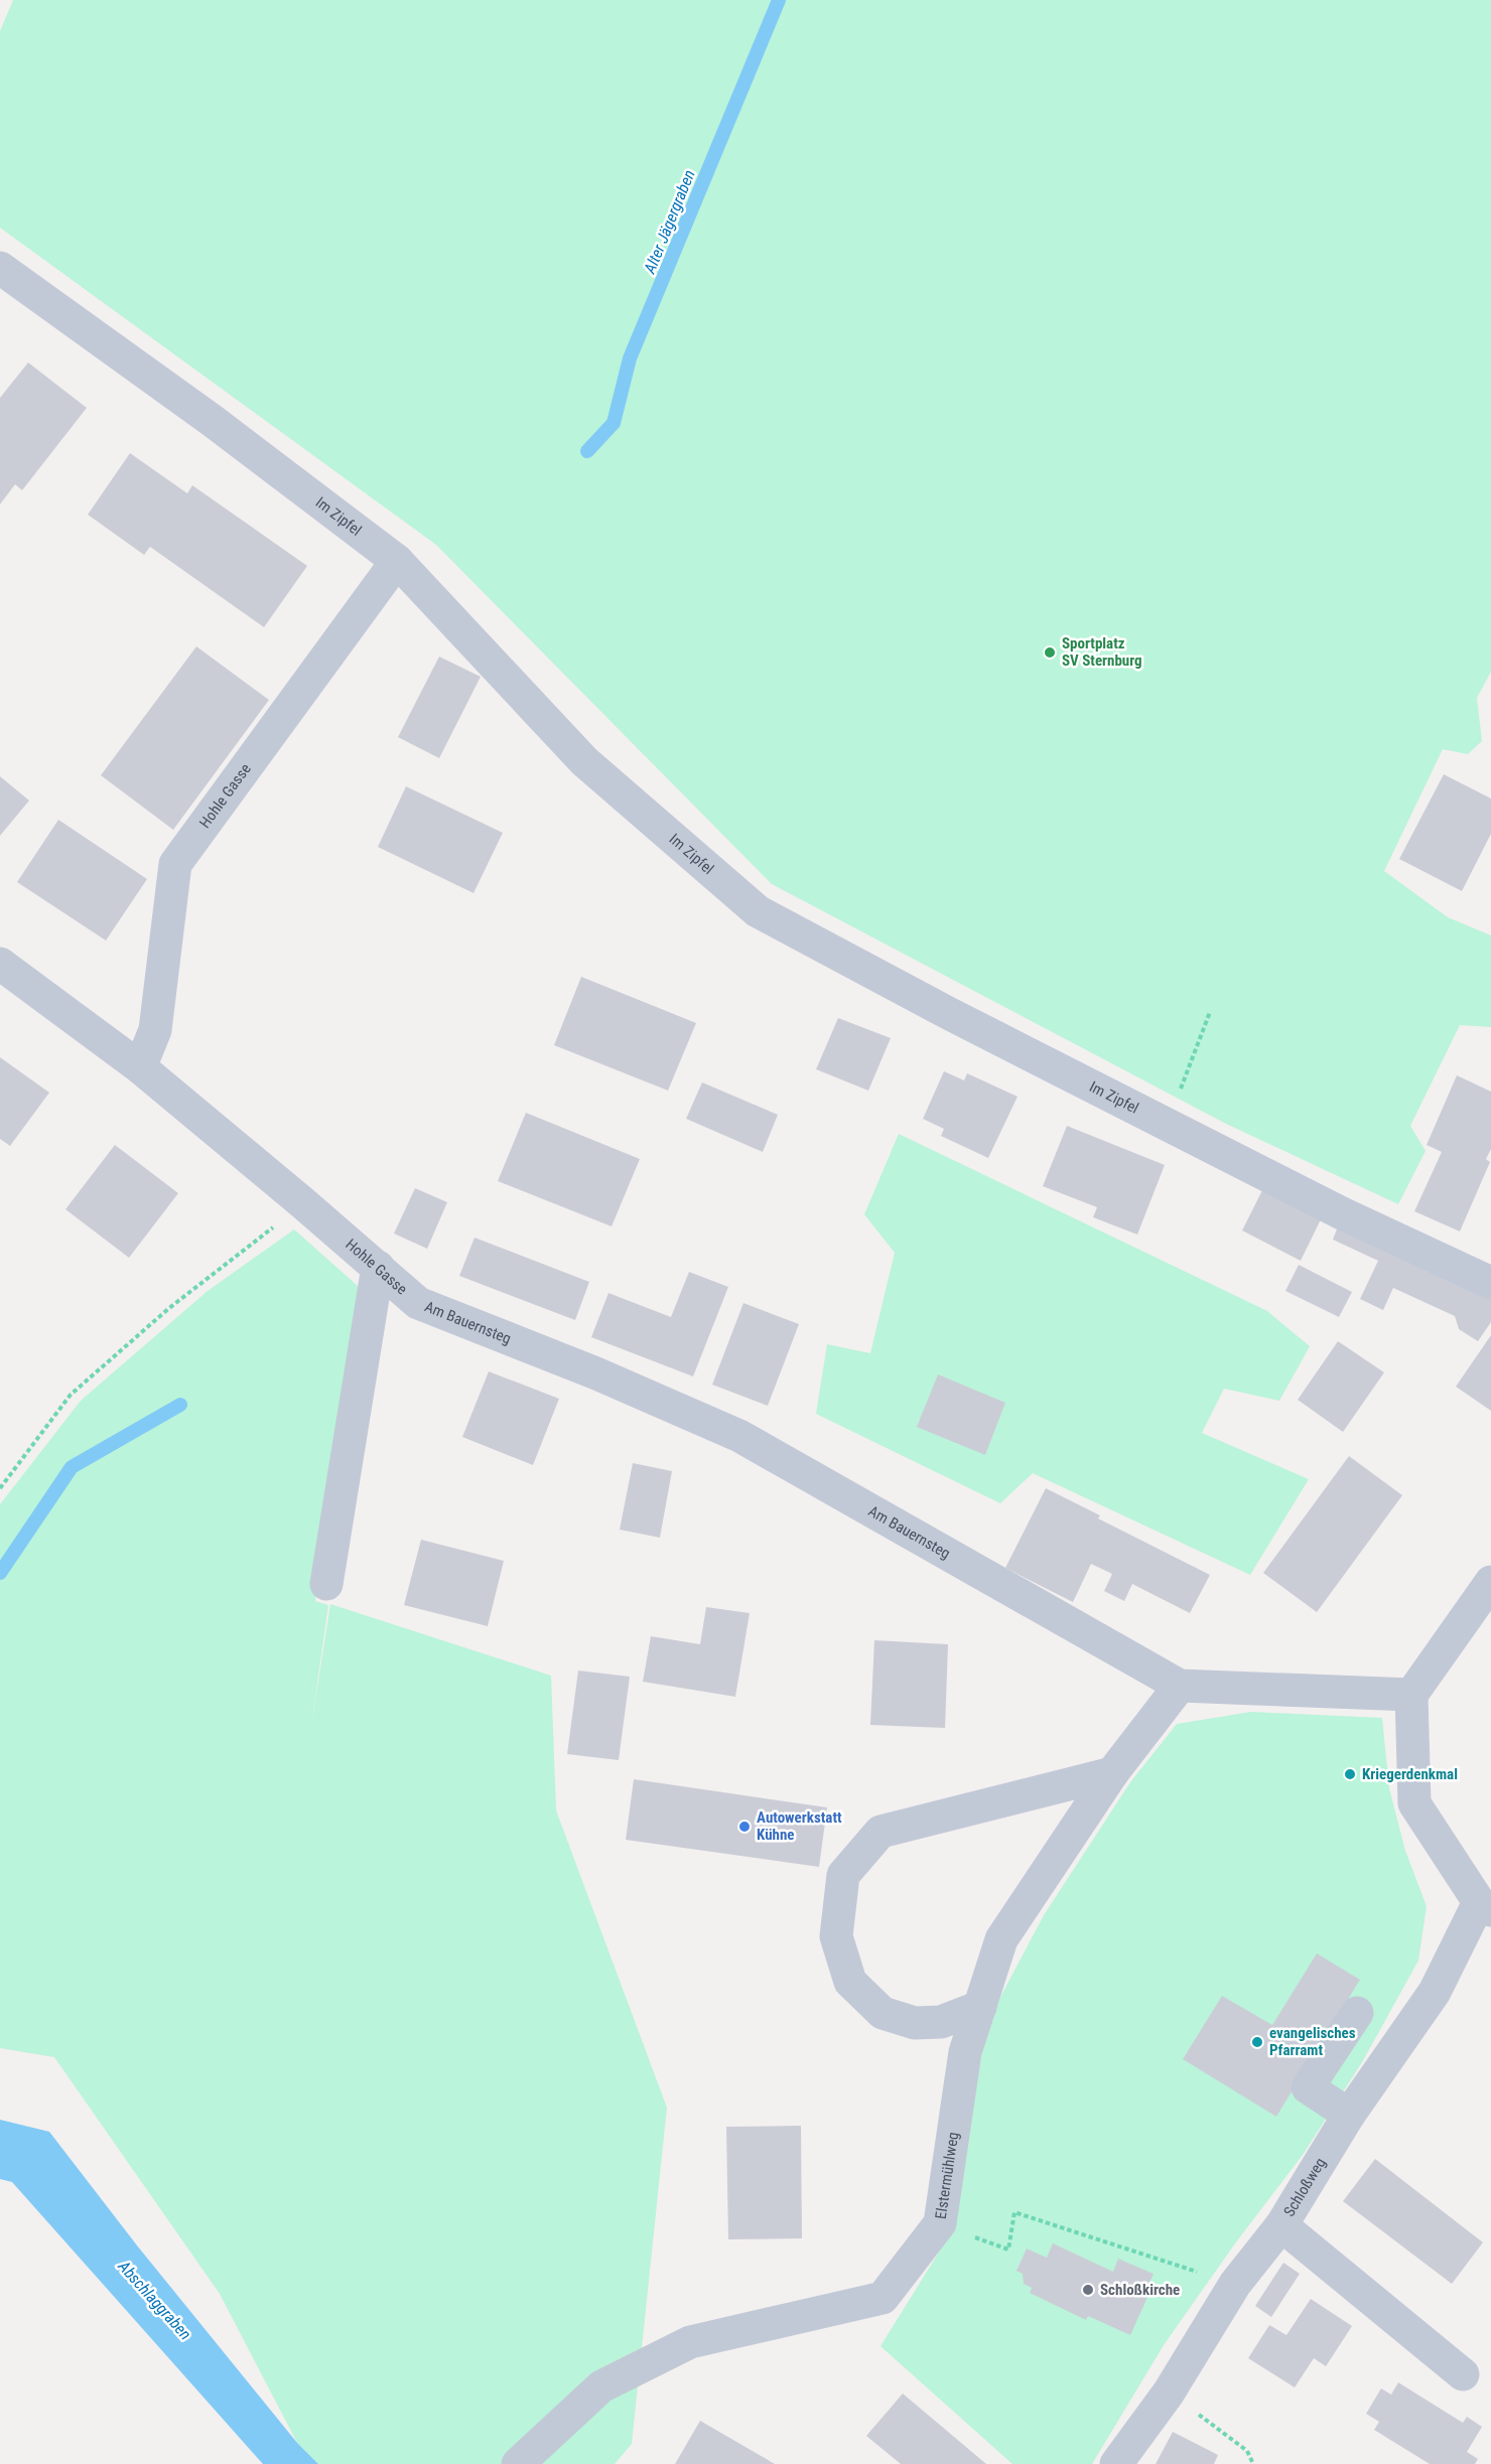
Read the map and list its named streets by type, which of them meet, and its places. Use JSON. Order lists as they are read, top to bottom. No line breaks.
{"streets":{"street":["Im Zipfel","Hohle Gasse","Am Bauernsteg","Elstermühlweg","Schloßweg"]},"crossings":[["Im Zipfel","Hohle Gasse"],["Hohle Gasse","Am Bauernsteg"],["Am Bauernsteg","Elstermühlweg"]],"water":["Alter Jägergraben","Abschlaggraben"],"places":["Sportplatz SV Sternburg","Kriegerdenkmal","Autowerkstatt Kühne","evangelisches Pfarramt","Schloßkirche"]}
